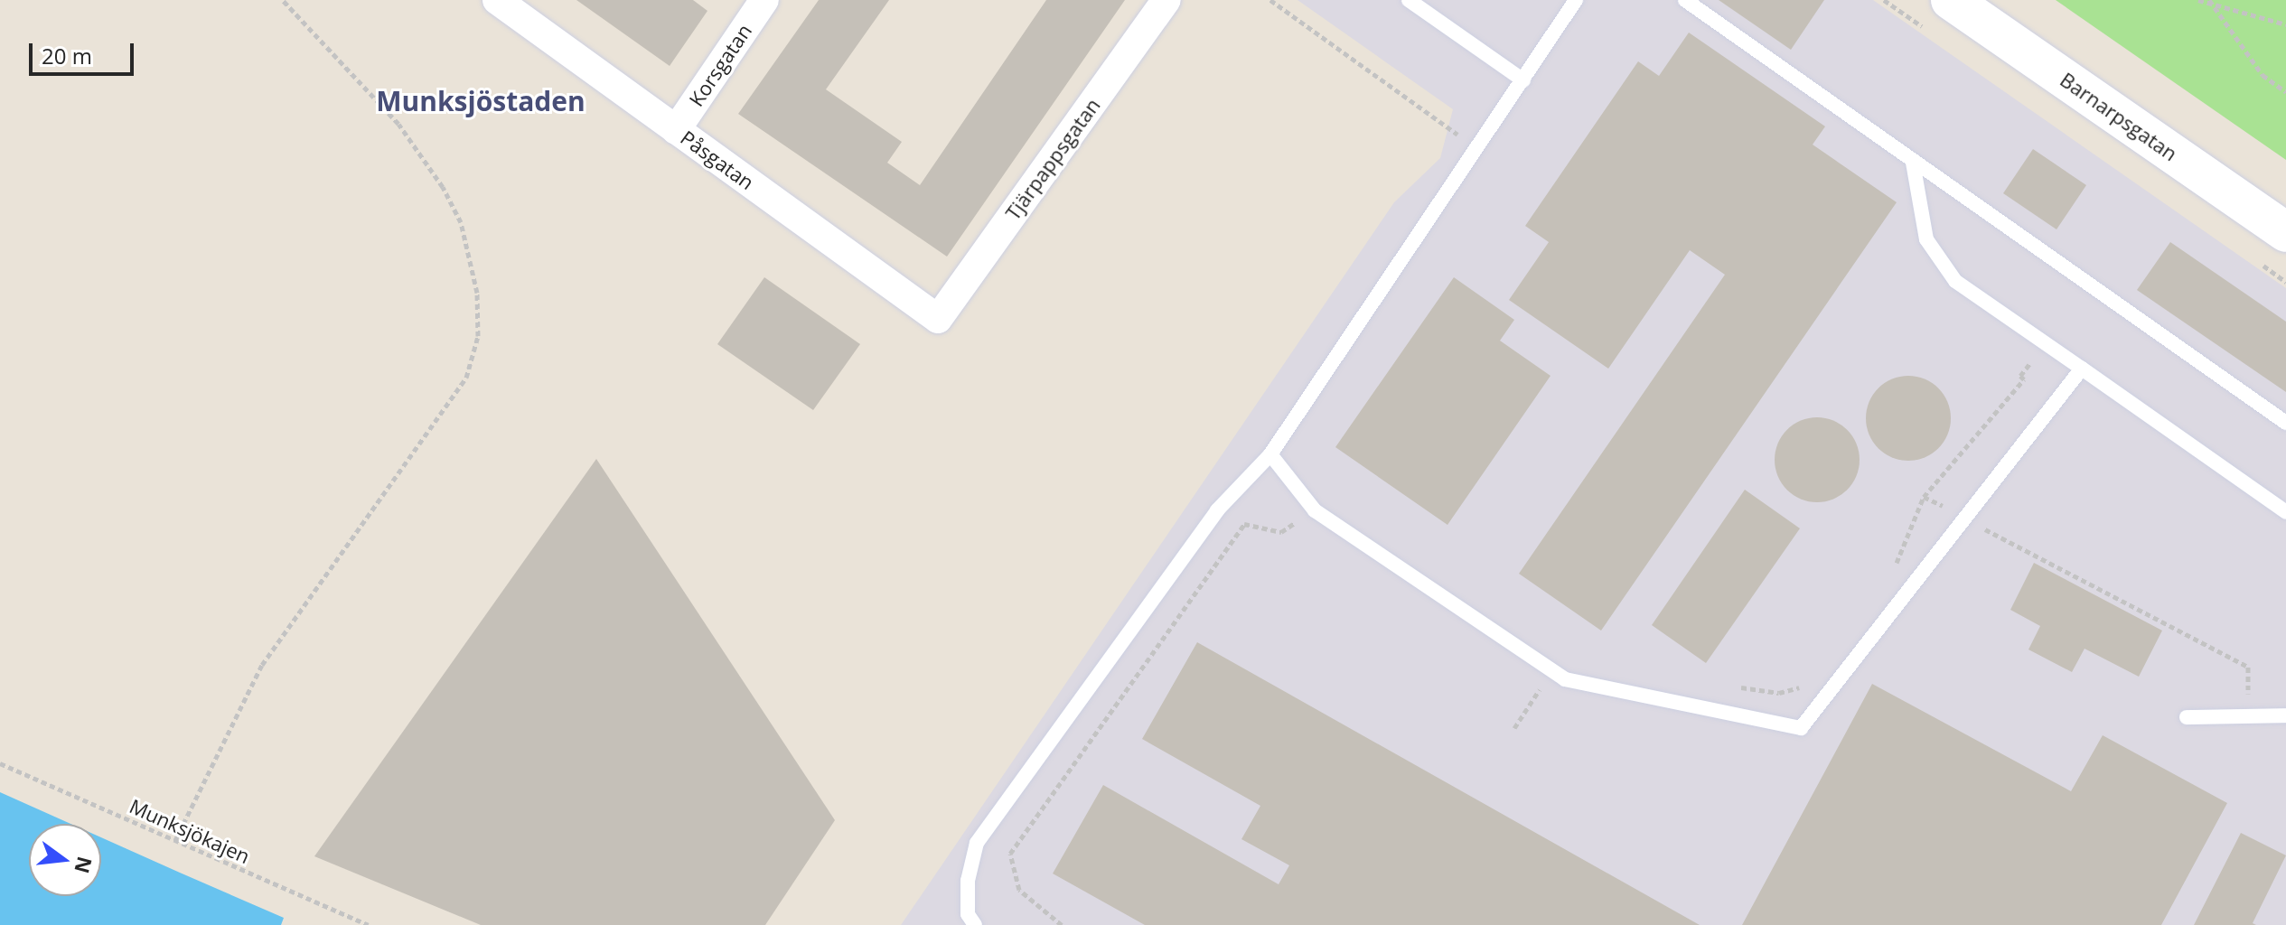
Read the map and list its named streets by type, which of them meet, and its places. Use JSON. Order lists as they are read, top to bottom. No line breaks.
{"streets":{"main road":["Barnarpsgatan"],"street":["Korsgatan","Tjärpappsgatan","Påsgatan"],"path":["Munksjökajen"]},"crossings":[["Korsgatan","Påsgatan"],["Tjärpappsgatan","Påsgatan"]],"districts":["Munksjöstaden"],"scale_bar":"20 m","north":"right"}
